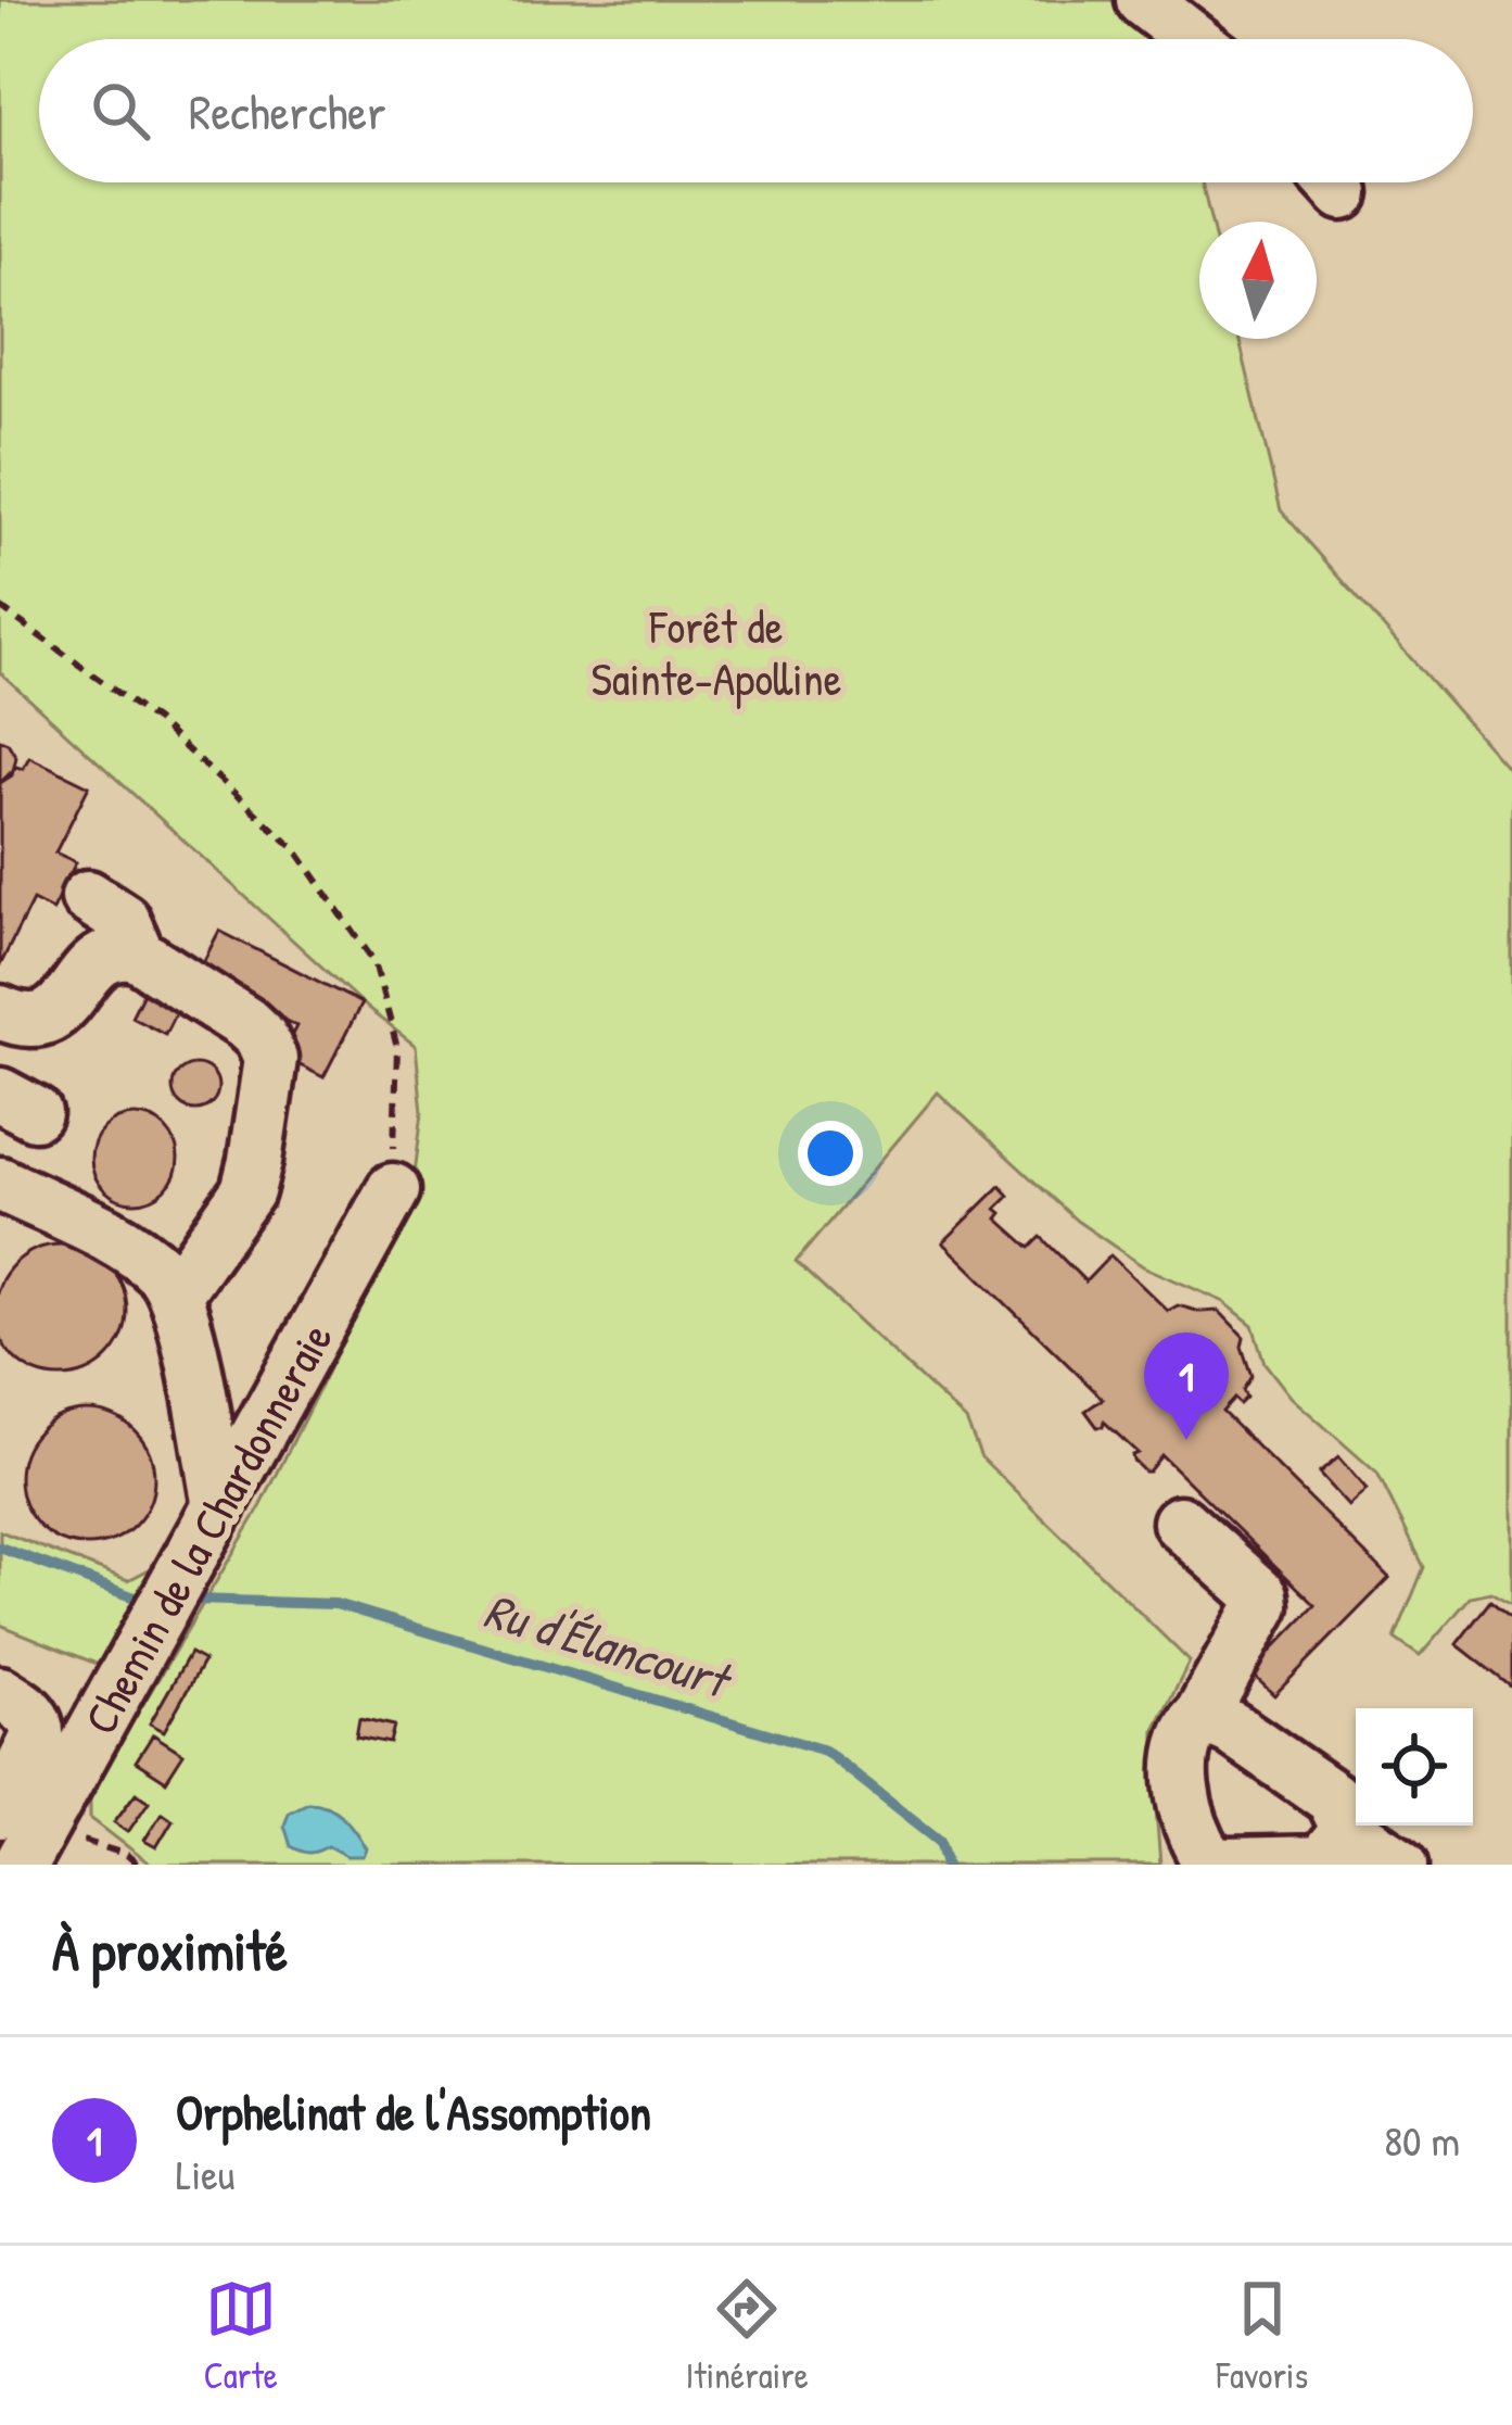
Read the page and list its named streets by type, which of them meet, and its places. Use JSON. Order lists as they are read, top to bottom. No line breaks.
{"streets":{"street":["Chemin de la Chardonneraie"]},"water":["Ru d'Élancourt"],"parks":["Forêt de Sainte-Apolline"],"north":"top","page":{"search":"Rechercher","pins":"1","heading":"À proximité","list":[{"mark":"1","name":"Orphelinat de l'Assomption","note":"Lieu","value":"80 m"}],"nav":["Carte","Itinéraire","Favoris"]}}
